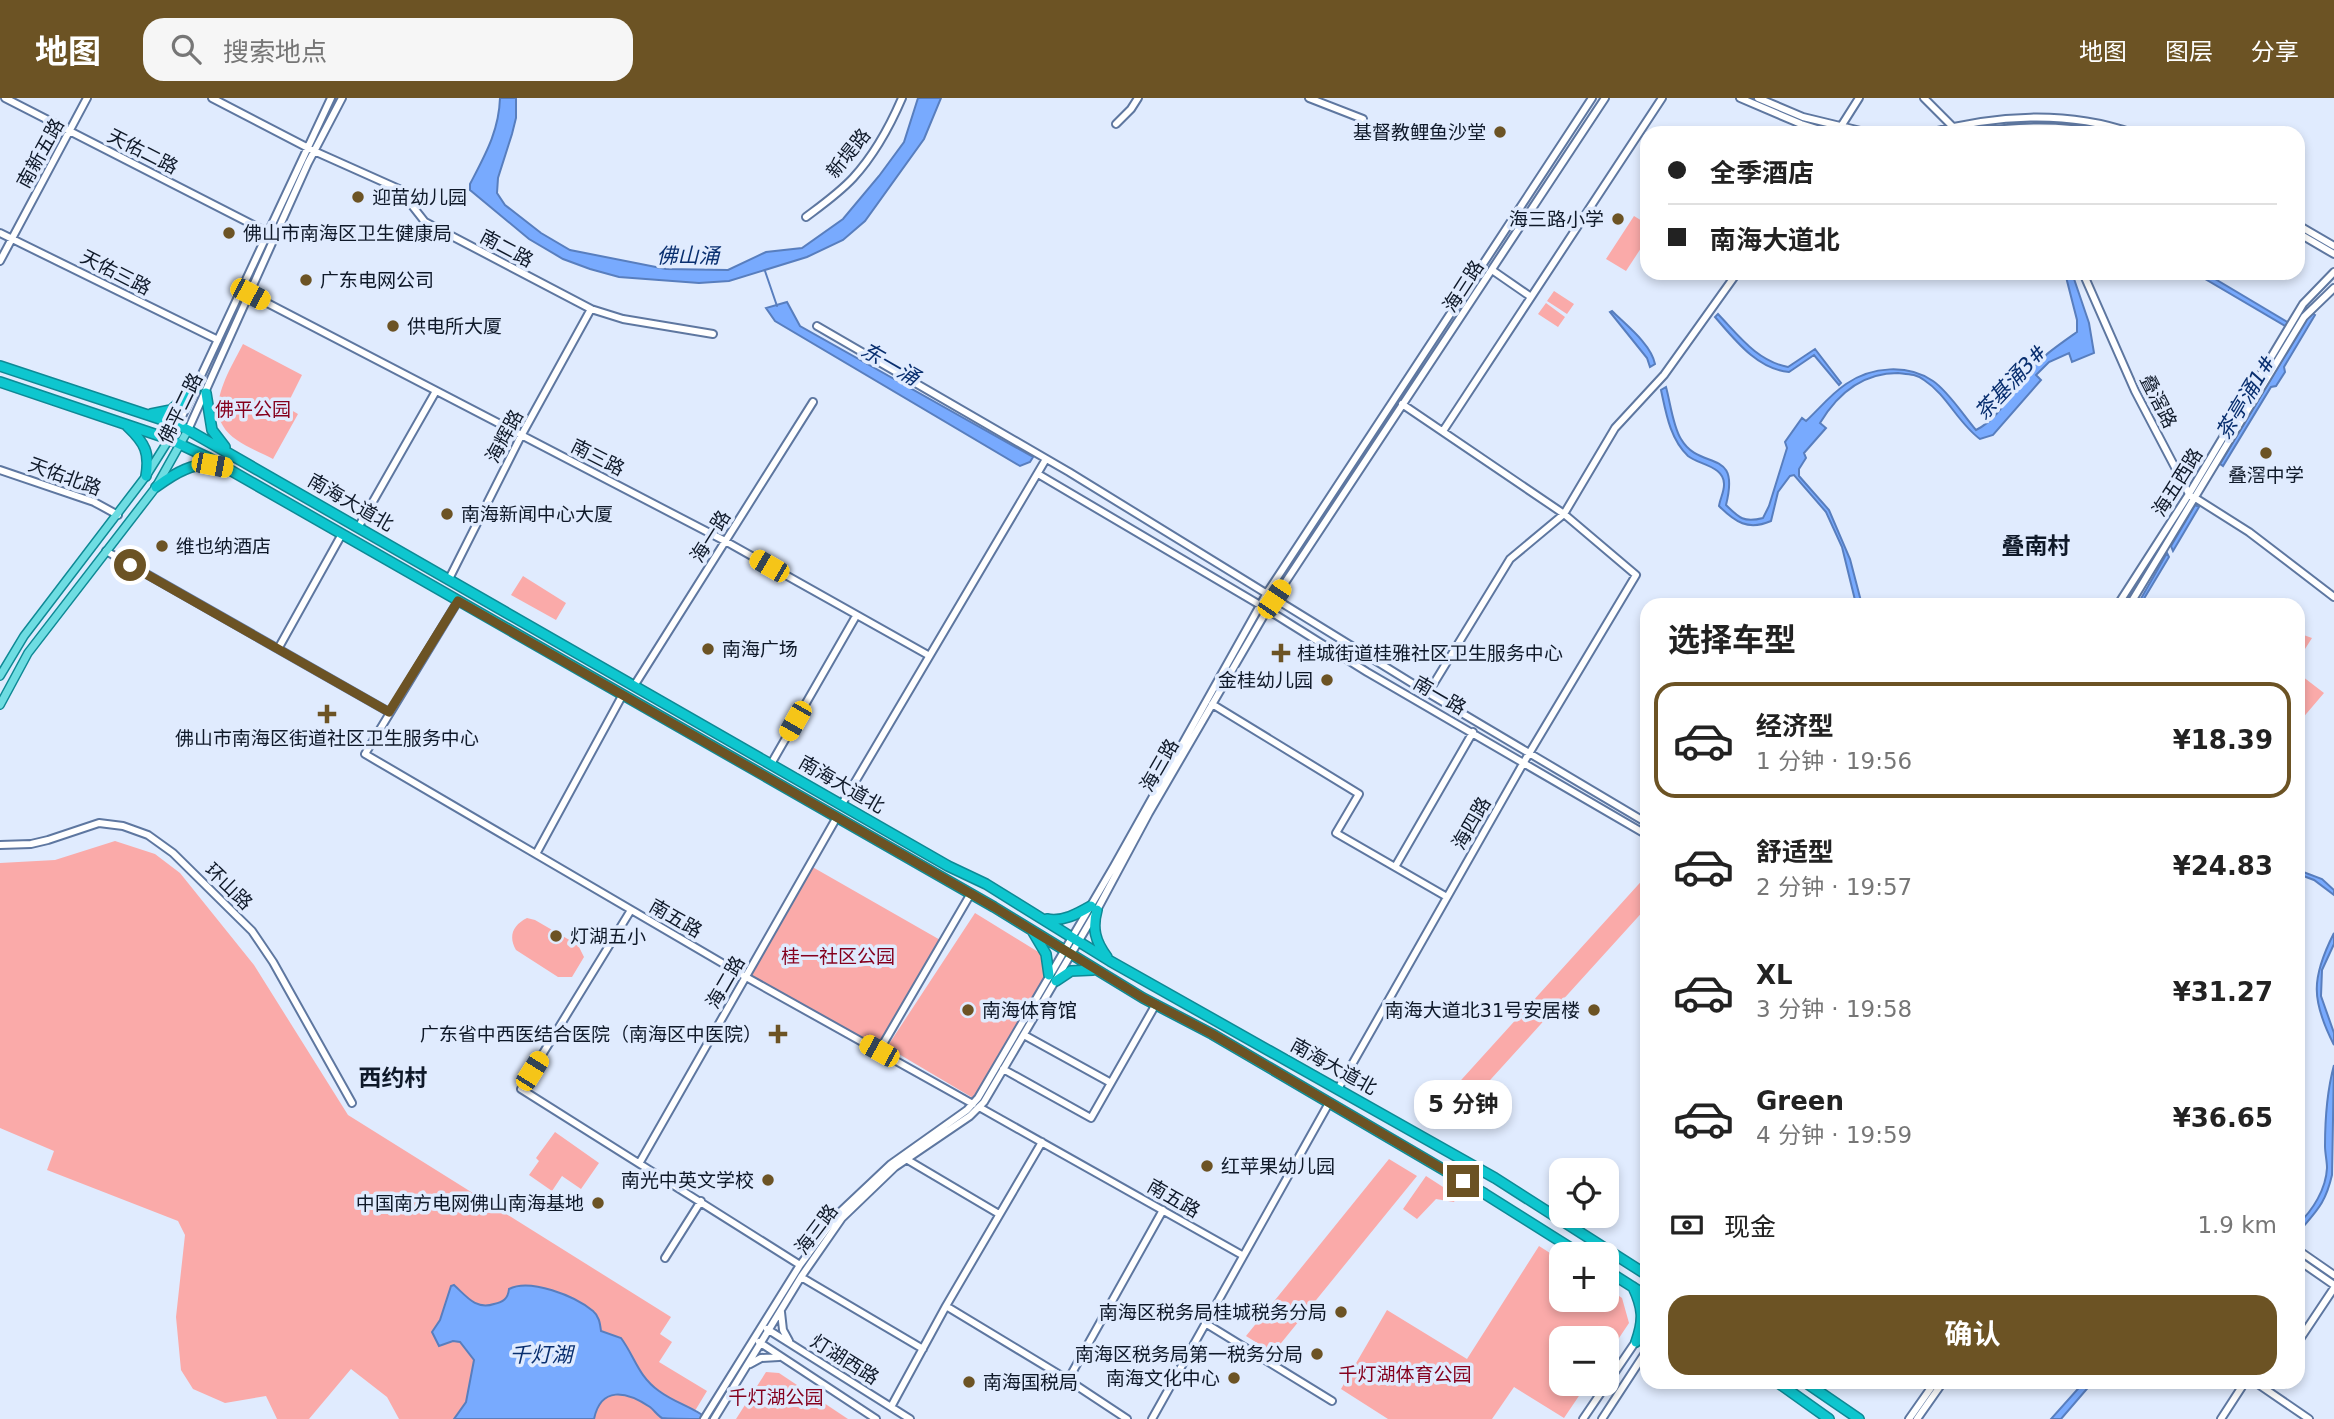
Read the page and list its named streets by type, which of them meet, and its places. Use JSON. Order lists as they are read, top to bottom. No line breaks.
{"streets":{"highway":["南海大道北"],"main road":["佛平二路"],"street":["天佑二路","南新五路","新堤路","南二路","天佑三路","海三路","叠滘路","海辉路","南三路","天佑北路","海五西路","海一路","南一路","海四路","环山路","南五路","海二路","灯湖西路"]},"crossings":[["天佑二路","南新五路"],["天佑二路","佛平二路"],["南新五路","天佑三路"],["南二路","佛平二路"],["南二路","海辉路"],["天佑三路","佛平二路"],["海三路","南海大道北"],["海三路","南一路"],["海三路","南五路"],["海三路","灯湖西路"],["叠滘路","海五西路"],["佛平二路","南三路"],["佛平二路","天佑北路"],["佛平二路","南海大道北"],["海辉路","南三路"],["海辉路","南海大道北"],["南三路","海一路"],["南海大道北","海一路"],["南海大道北","海四路"],["南海大道北","海二路"],["南一路","海四路"],["南五路","海二路"]],"districts":["叠南村","西约村"],"water":["佛山涌","东一涌","茶基涌3#","茶亭涌1#","千灯湖"],"parks":["佛平公园","桂一社区公园","千灯湖体育公园","千灯湖公园"],"places":{"other":["基督教鲤鱼沙堂","迎苗幼儿园","海三路小学","佛山市南海区卫生健康局","广东电网公司","供电所大厦","叠滘中学","南海新闻中心大厦","维也纳酒店","南海广场","金桂幼儿园","灯湖五小","南海体育馆","南海大道北31号安居楼","红苹果幼儿园","南光中英文学校","中国南方电网佛山南海基地","南海区税务局桂城税务分局","南海区税务局第一税务分局","南海文化中心","南海国税局"],"health":["桂城街道桂雅社区卫生服务中心","佛山市南海区街道社区卫生服务中心","广东省中西医结合医院（南海区中医院）"]},"page":{"header":"地图","search":"搜索地点","nav":["地图","图层","分享"],"banner":["全季酒店","南海大道北"],"heading":"选择车型","list":[{"name":"经济型","note":"1 分钟 · 19:56","value":"¥18.39"},{"name":"舒适型","note":"2 分钟 · 19:57","value":"¥24.83"},{"name":"XL","note":"3 分钟 · 19:58","value":"¥31.27"},{"name":"Green","note":"4 分钟 · 19:59","value":"¥36.65"}],"bubble":"5 分钟","map_buttons":["+","−"],"pay":["现金","1.9 km"],"buttons":"确认"}}
